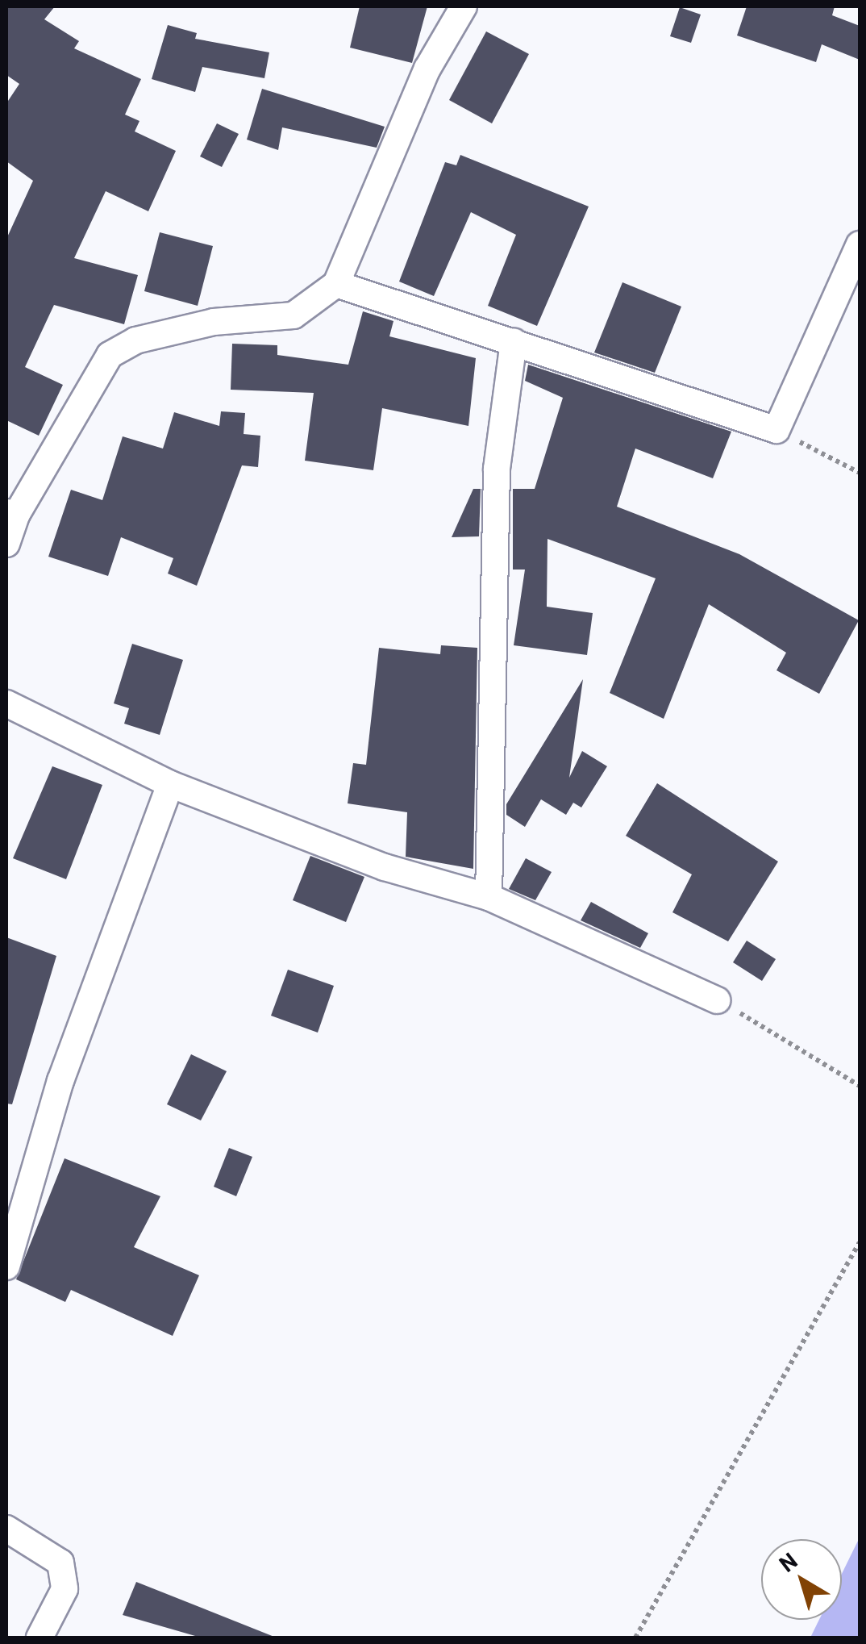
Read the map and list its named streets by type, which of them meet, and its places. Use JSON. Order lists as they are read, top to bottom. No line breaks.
{"north":"top left"}
